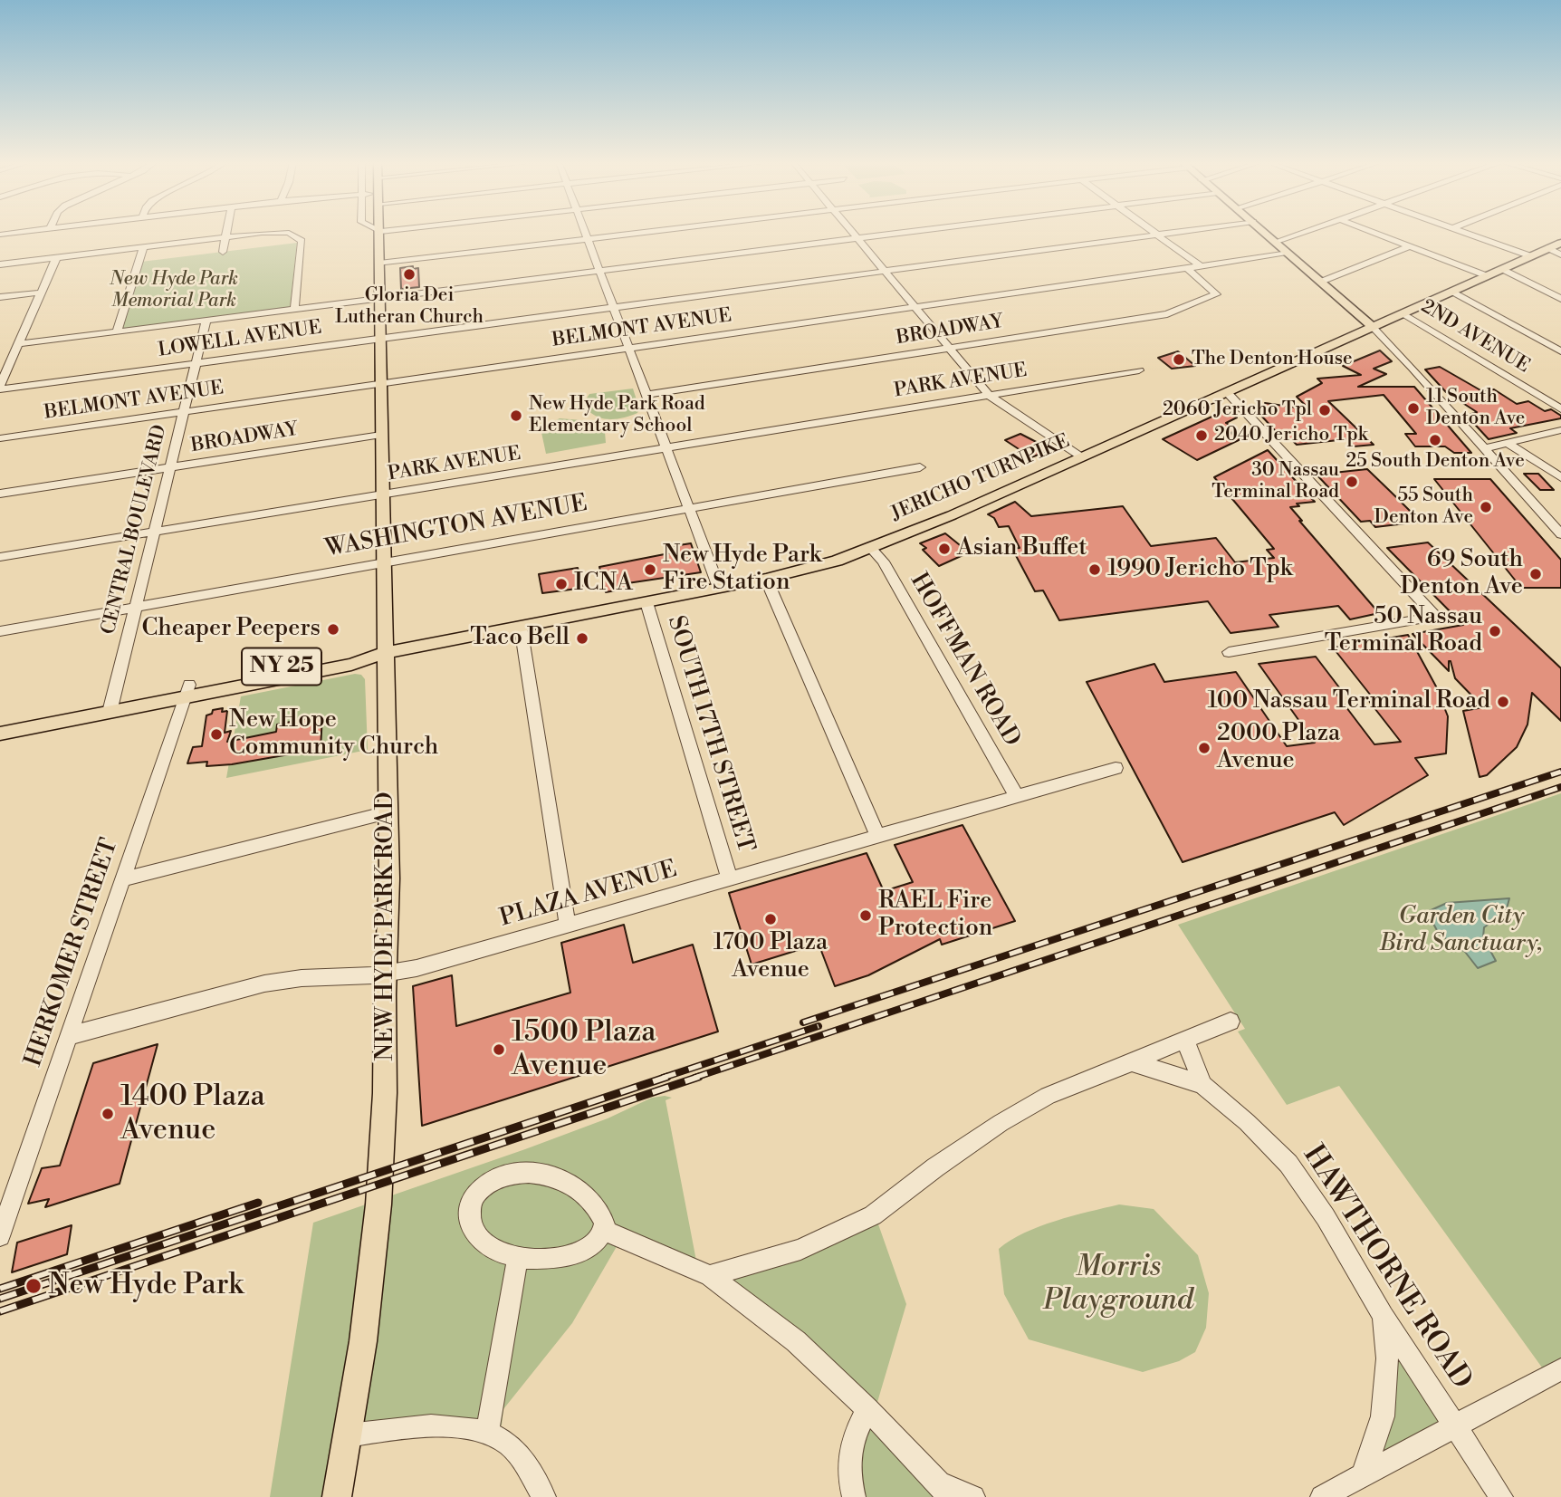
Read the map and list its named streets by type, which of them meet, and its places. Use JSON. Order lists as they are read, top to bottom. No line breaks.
{"streets":{"main road":["JERICHO TURNPIKE","NY 25","NEW HYDE PARK ROAD"],"street":["BELMONT AVENUE","BROADWAY","2ND AVENUE","LOWELL AVENUE","PARK AVENUE","WASHINGTON AVENUE","CENTRAL BOULEVARD","HOFFMAN ROAD","SOUTH 17TH STREET","PLAZA AVENUE","HERKOMER STREET","HAWTHORNE ROAD"]},"crossings":[["BELMONT AVENUE","BROADWAY"],["BELMONT AVENUE","CENTRAL BOULEVARD"],["BELMONT AVENUE","NEW HYDE PARK ROAD"],["BROADWAY","CENTRAL BOULEVARD"],["BROADWAY","NEW HYDE PARK ROAD"],["2ND AVENUE","JERICHO TURNPIKE"],["LOWELL AVENUE","CENTRAL BOULEVARD"],["LOWELL AVENUE","NEW HYDE PARK ROAD"],["PARK AVENUE","CENTRAL BOULEVARD"],["PARK AVENUE","NEW HYDE PARK ROAD"],["JERICHO TURNPIKE","CENTRAL BOULEVARD"],["JERICHO TURNPIKE","HOFFMAN ROAD"],["JERICHO TURNPIKE","SOUTH 17TH STREET"],["JERICHO TURNPIKE","NEW HYDE PARK ROAD"],["JERICHO TURNPIKE","HERKOMER STREET"],["WASHINGTON AVENUE","CENTRAL BOULEVARD"],["WASHINGTON AVENUE","NEW HYDE PARK ROAD"],["HOFFMAN ROAD","PLAZA AVENUE"],["SOUTH 17TH STREET","PLAZA AVENUE"],["PLAZA AVENUE","NEW HYDE PARK ROAD"],["PLAZA AVENUE","HERKOMER STREET"]],"parks":["New Hyde Park Memorial Park","Garden City Bird Sanctuary,","Morris Playground"],"places":["Gloria Dei Lutheran Church","The Denton House","11 South Denton Ave","2060 Jericho Tpl","New Hyde Park Road Elementary School","2040 Jericho Tpk","25 South Denton Ave","30 Nassau Terminal Road","55 South Denton Ave","Asian Buffet","New Hyde Park Fire Station","1990 Jericho Tpk","69 South Denton Ave","ICNA","Cheaper Peepers","50 Nassau Terminal Road","Taco Bell","100 Nassau Terminal Road","New Hope Community Church","2000 Plaza Avenue","RAEL Fire Protection","1700 Plaza Avenue","1500 Plaza Avenue","1400 Plaza Avenue","New Hyde Park"]}
